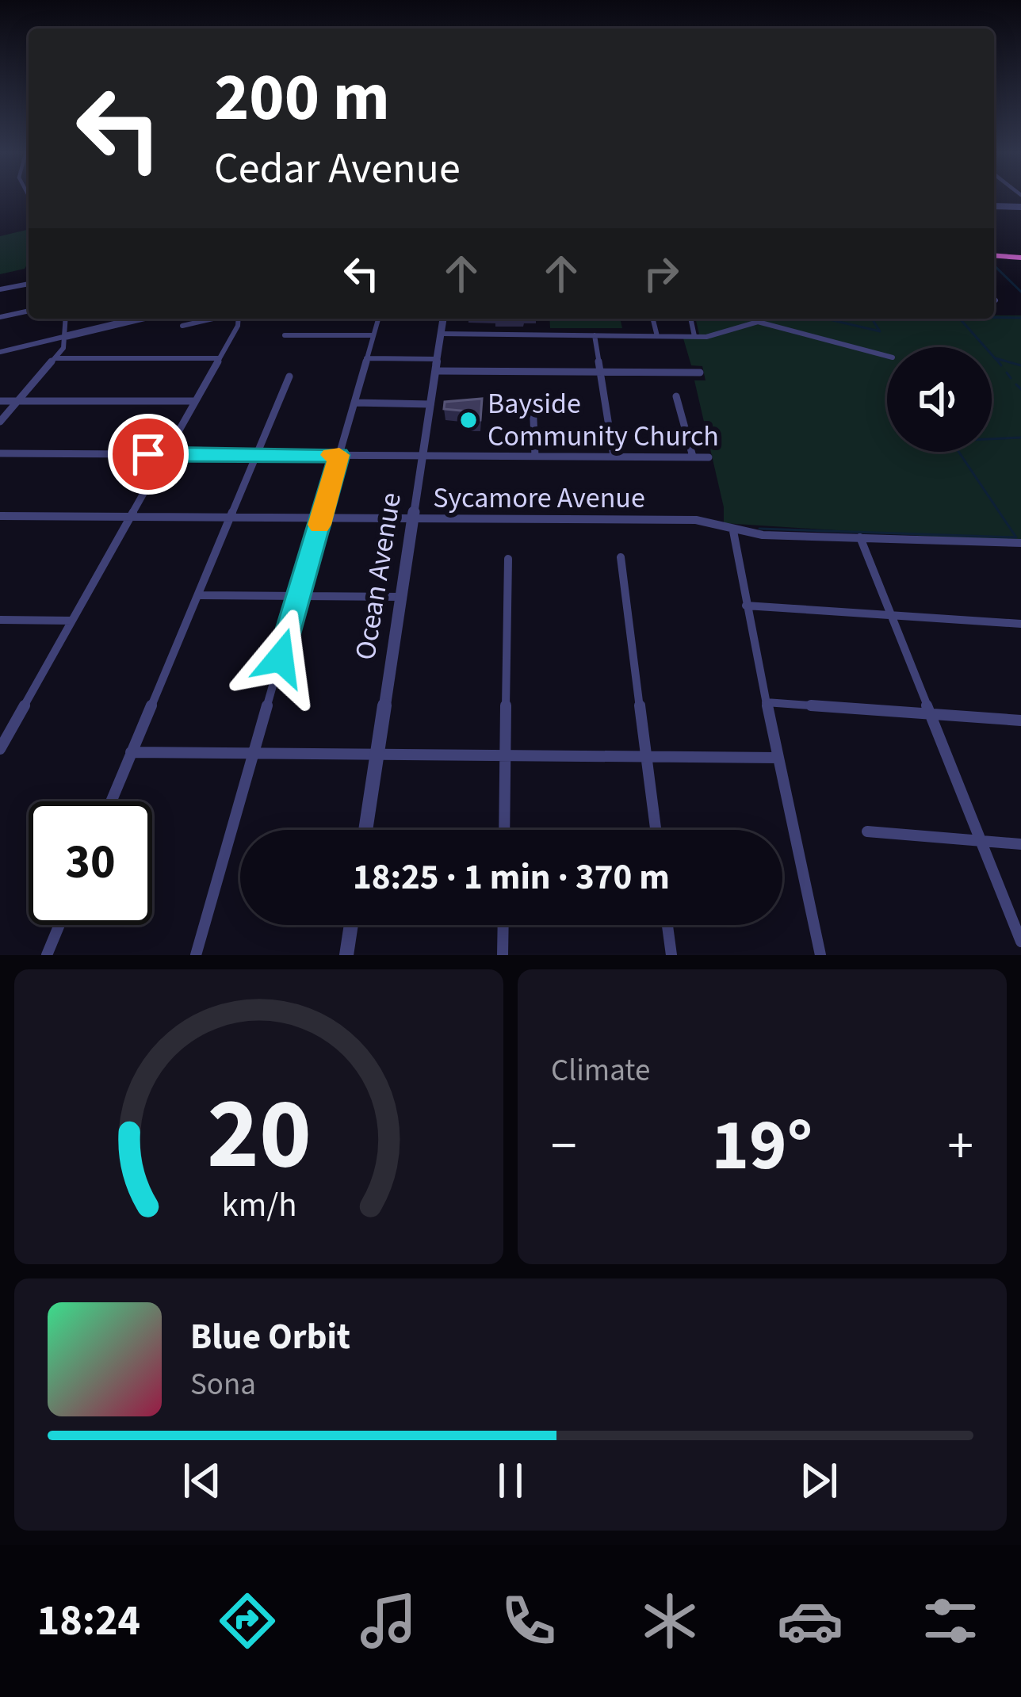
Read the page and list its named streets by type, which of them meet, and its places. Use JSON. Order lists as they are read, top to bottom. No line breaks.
{"streets":{"street":["Sycamore Avenue","Ocean Avenue"]},"crossings":[["Sycamore Avenue","Ocean Avenue"]],"places":["Bayside Community Church"],"page":{"turn":["200 m","Cedar Avenue"],"limit":"30","trip":"18:25 · 1 min · 370 m","tile":"Climate","heat":["−","19°","+"],"song":["Blue Orbit","Sona"],"tabs":"18:24","gauge":["20","km/h"]}}
